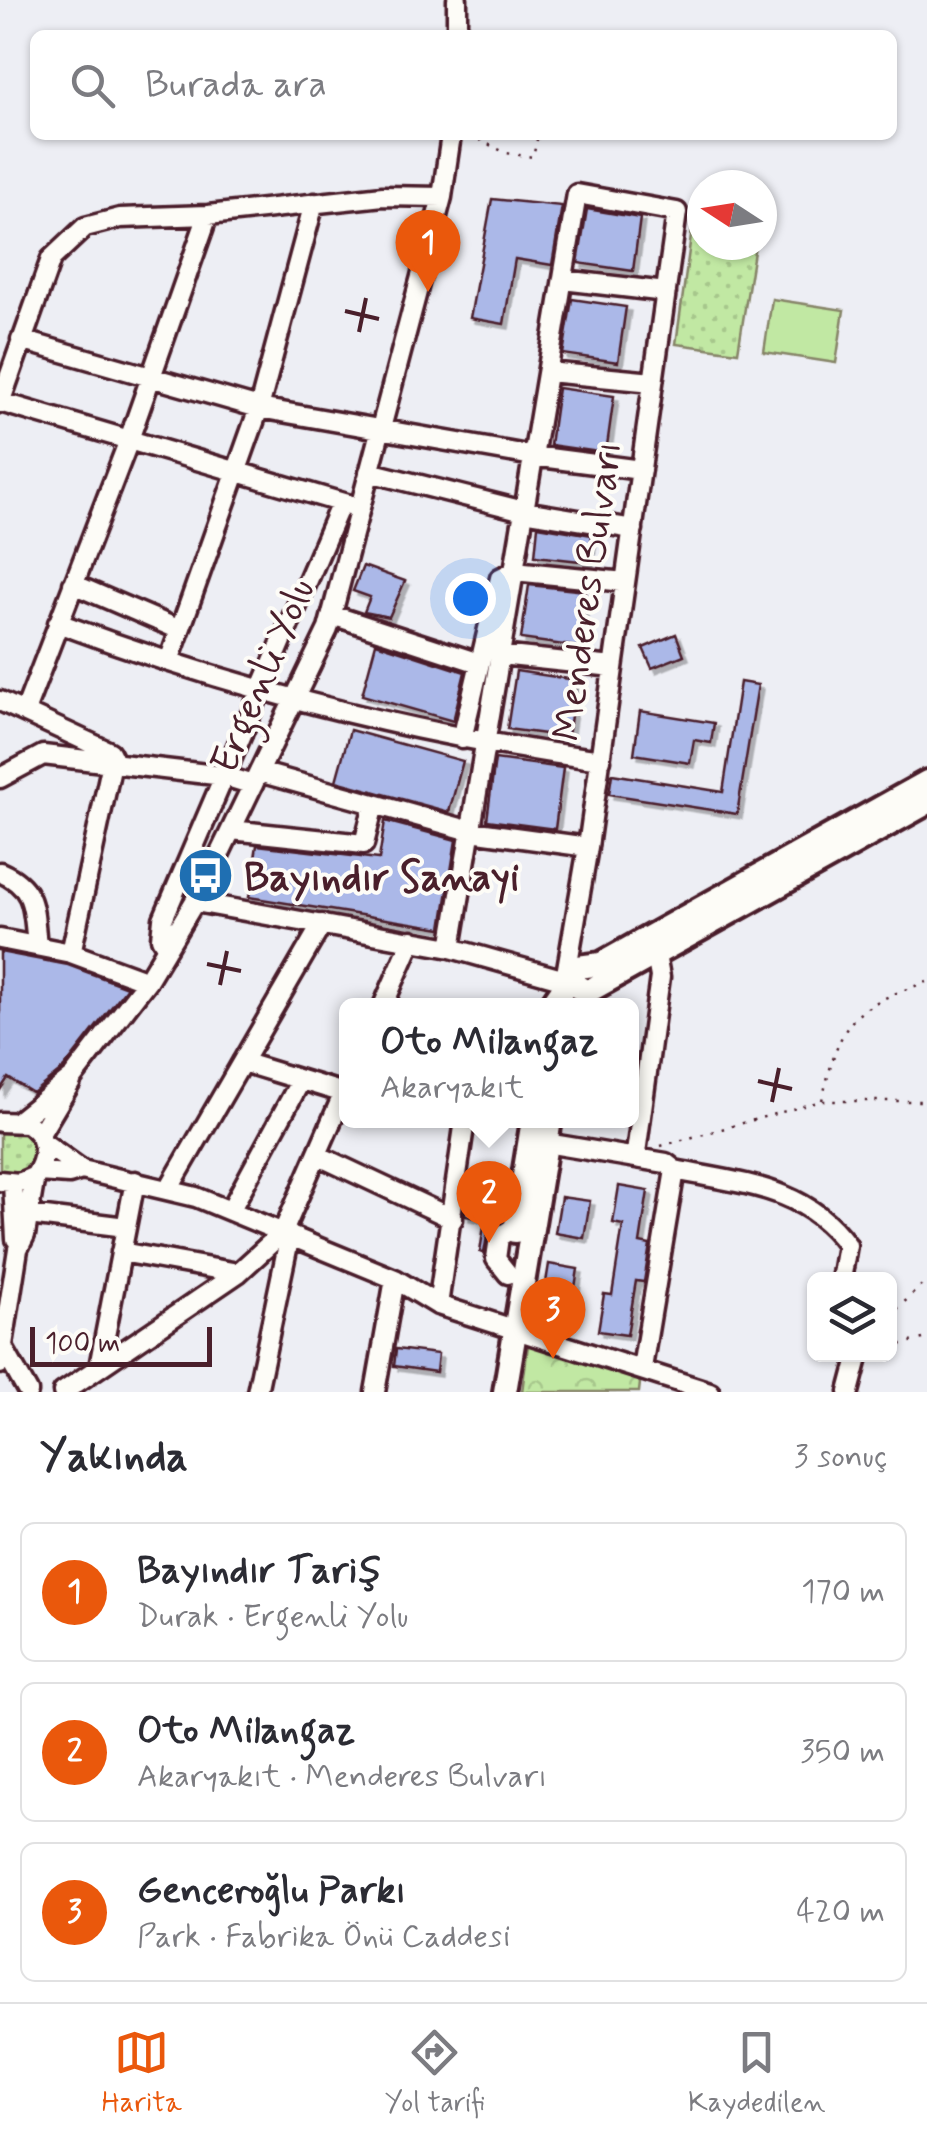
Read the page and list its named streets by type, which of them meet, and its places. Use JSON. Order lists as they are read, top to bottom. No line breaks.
{"streets":{"main road":["Menderes Bulvarı"],"street":["Ergenli Yolu"]},"places":{"bus stop":["Bayındır Sanayi"]},"scale_bar":"100 m","north":"left","page":{"search":"Burada ara","pins":["1","2","3"],"popup":["Oto Milangaz","Akaryakıt"],"scale":"100 m","heading":["Yakında","3 sonuç"],"list":[{"mark":"1","name":"Bayındır Tariş","note":"Durak · Ergenli Yolu","value":"170 m"},{"mark":"2","name":"Oto Milangaz","note":"Akaryakıt · Menderes Bulvarı","value":"350 m"},{"mark":"3","name":"Genceroğlu Parkı","note":"Park · Fabrika Önü Caddesi","value":"420 m"}],"nav":["Harita","Yol tarifi","Kaydedilen"]}}
